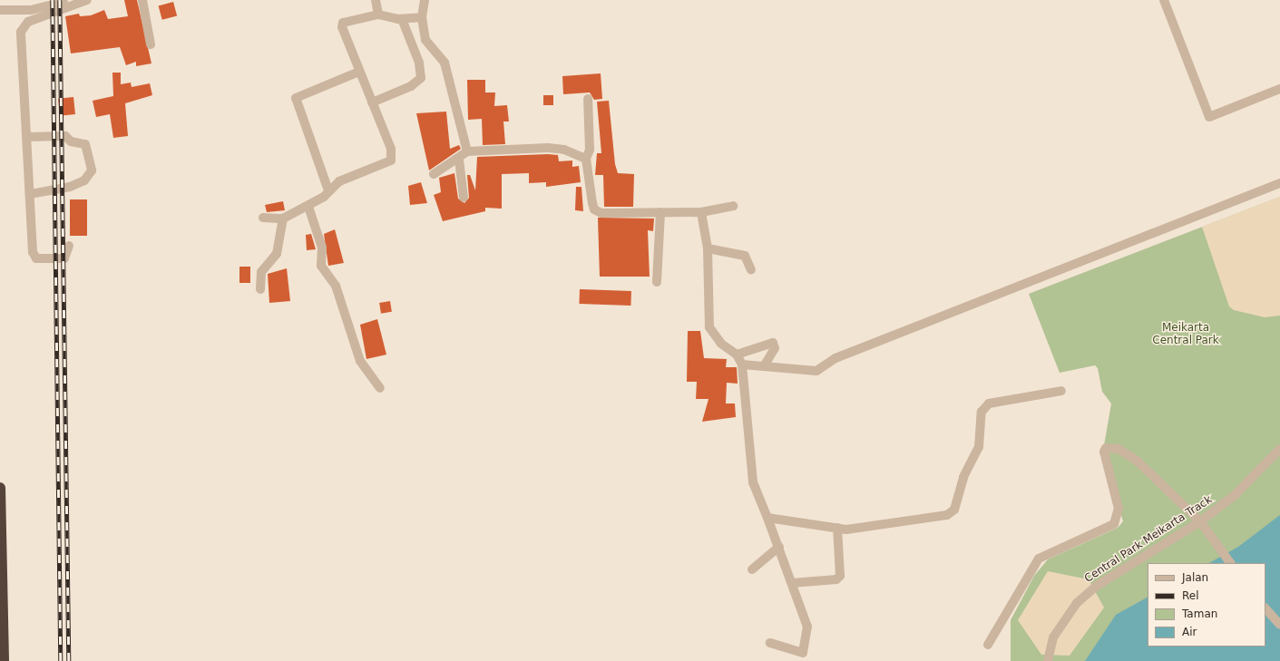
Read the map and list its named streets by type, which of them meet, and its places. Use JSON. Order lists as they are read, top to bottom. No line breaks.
{"streets":{"street":["Central Park Meikarta Track"]},"parks":["Meikarta Central Park"],"legend":["Jalan","Rel","Taman","Air"]}
